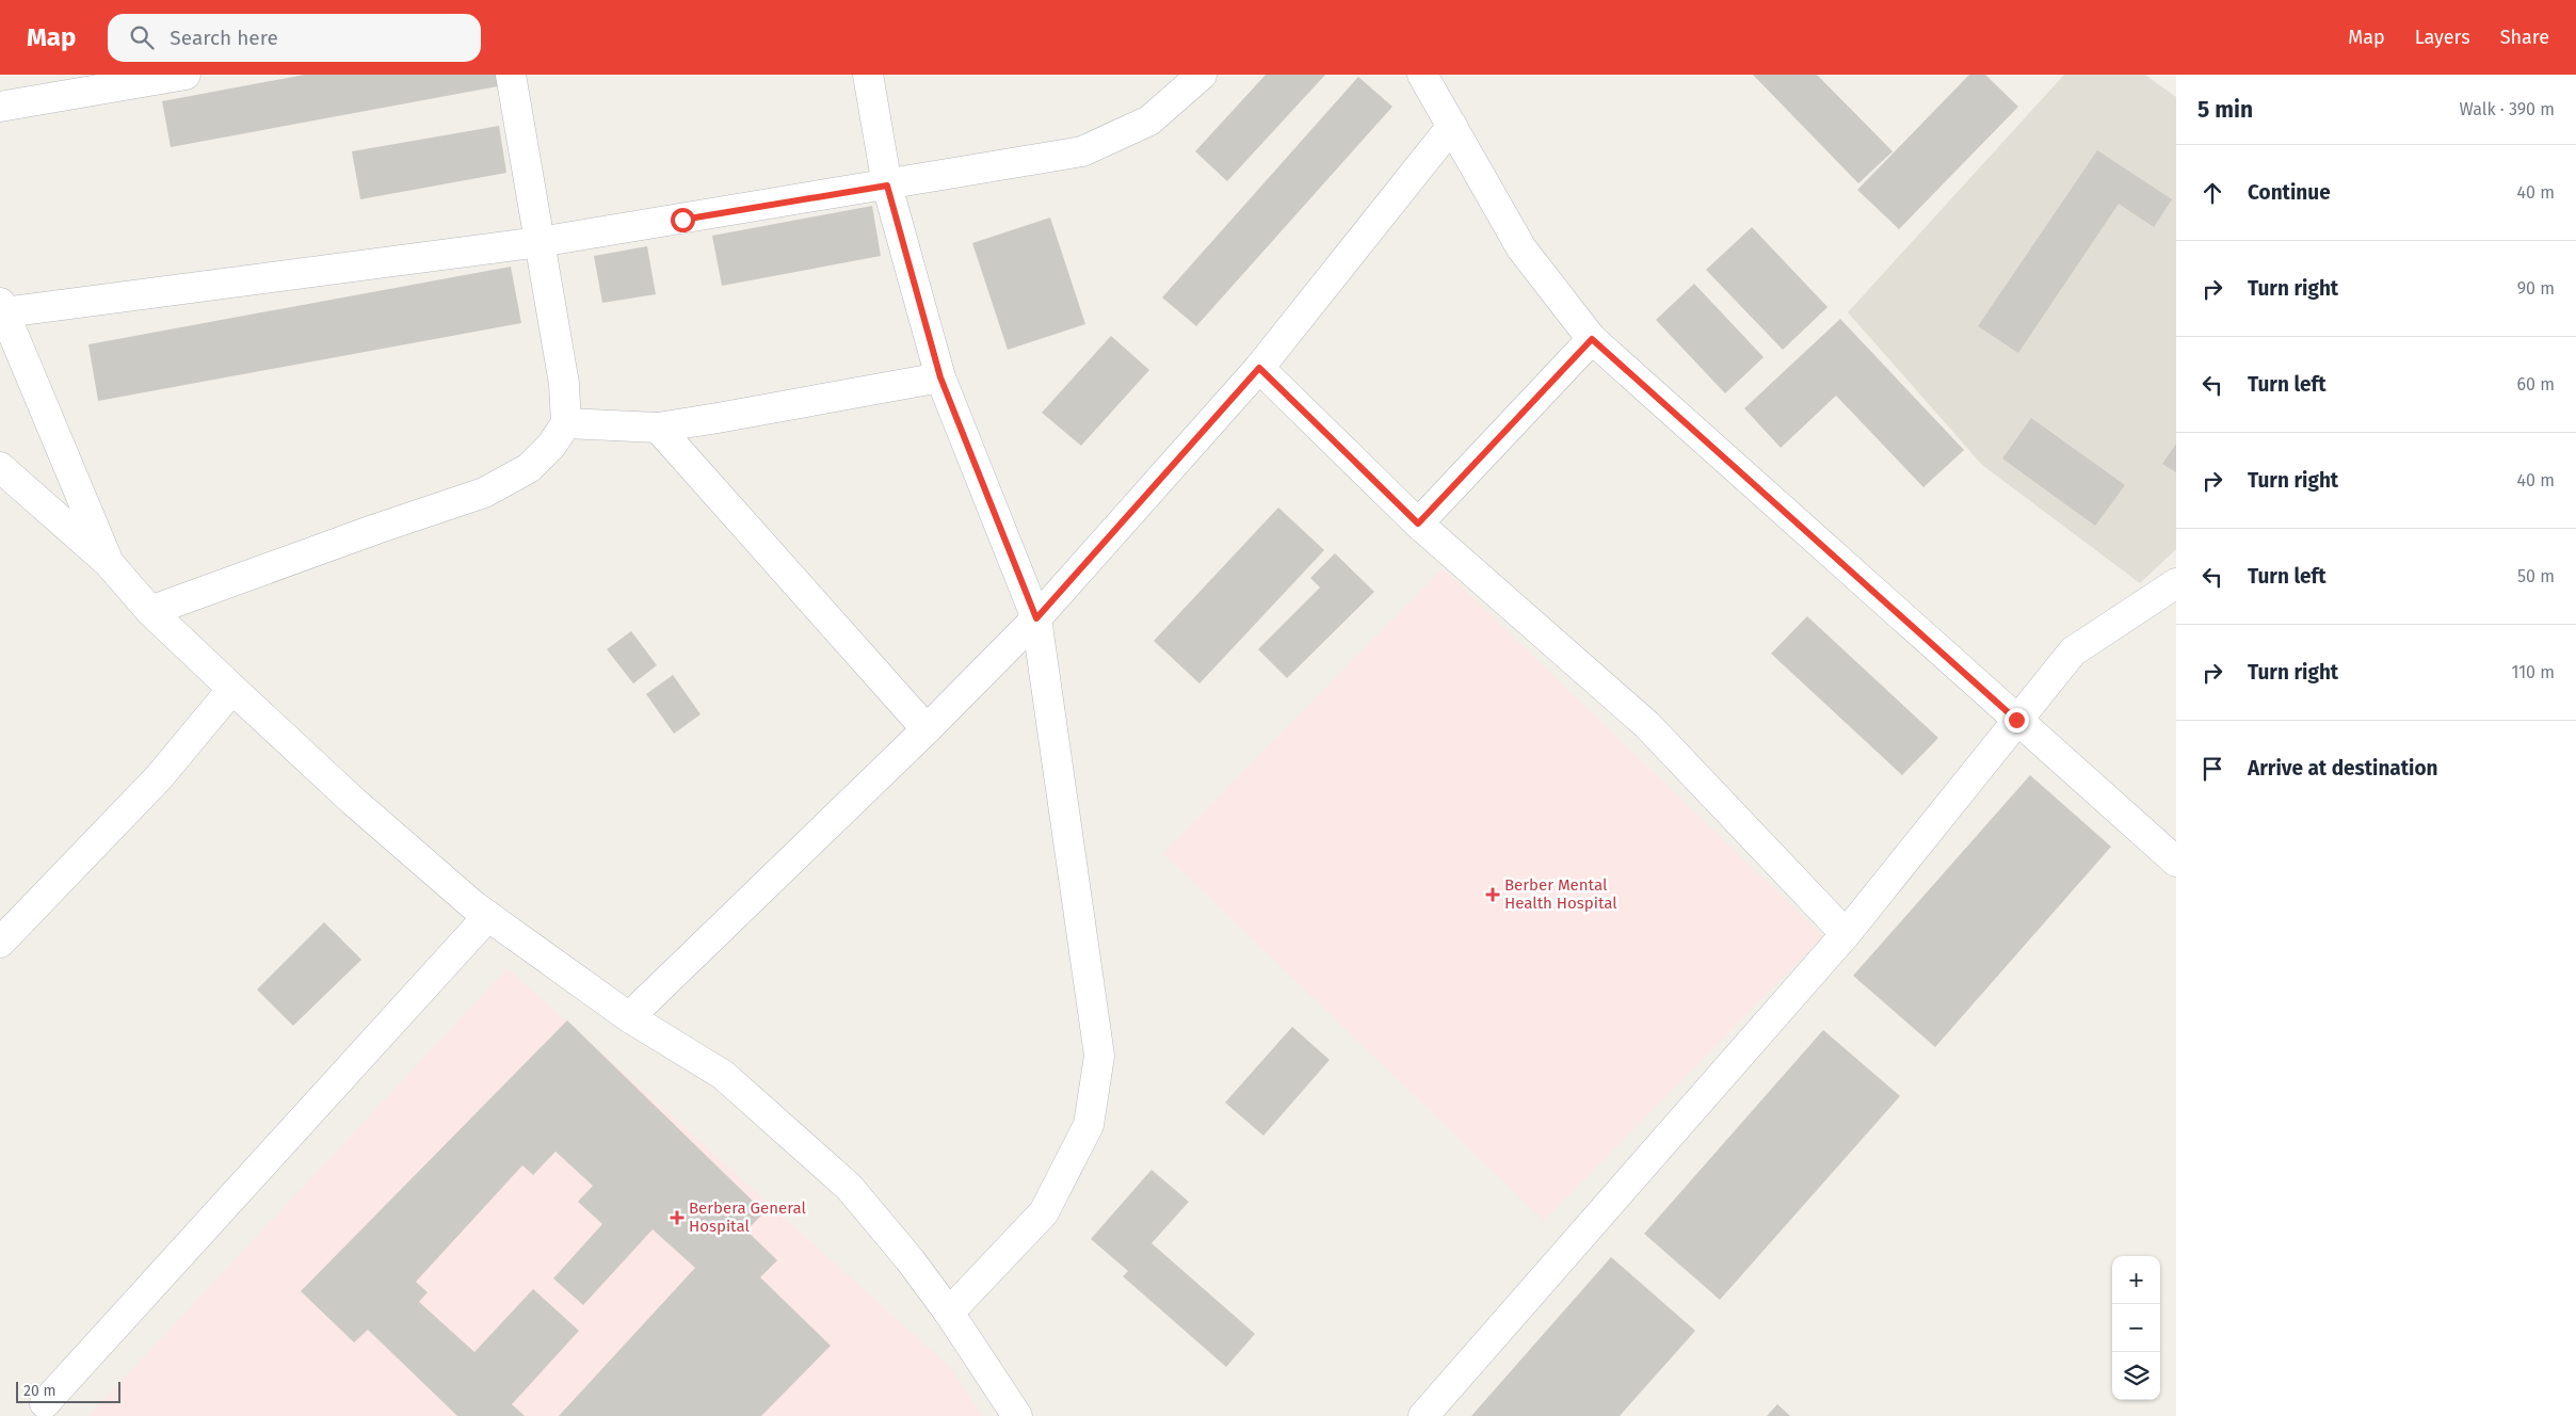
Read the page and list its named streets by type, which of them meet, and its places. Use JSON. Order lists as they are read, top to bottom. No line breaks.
{"places":{"health":["Berber Mental Health Hospital","Berbera General Hospital"]},"scale_bar":"20 m","page":{"header":"Map","search":"Search here","nav":["Map","Layers","Share"],"heading":["5 min","Walk · 390 m"],"list":[["Continue","40 m"],["Turn right","90 m"],["Turn left","60 m"],["Turn right","40 m"],["Turn left","50 m"],["Turn right","110 m"],"Arrive at destination"],"map_buttons":["+","−"],"scale":"20 m"}}
